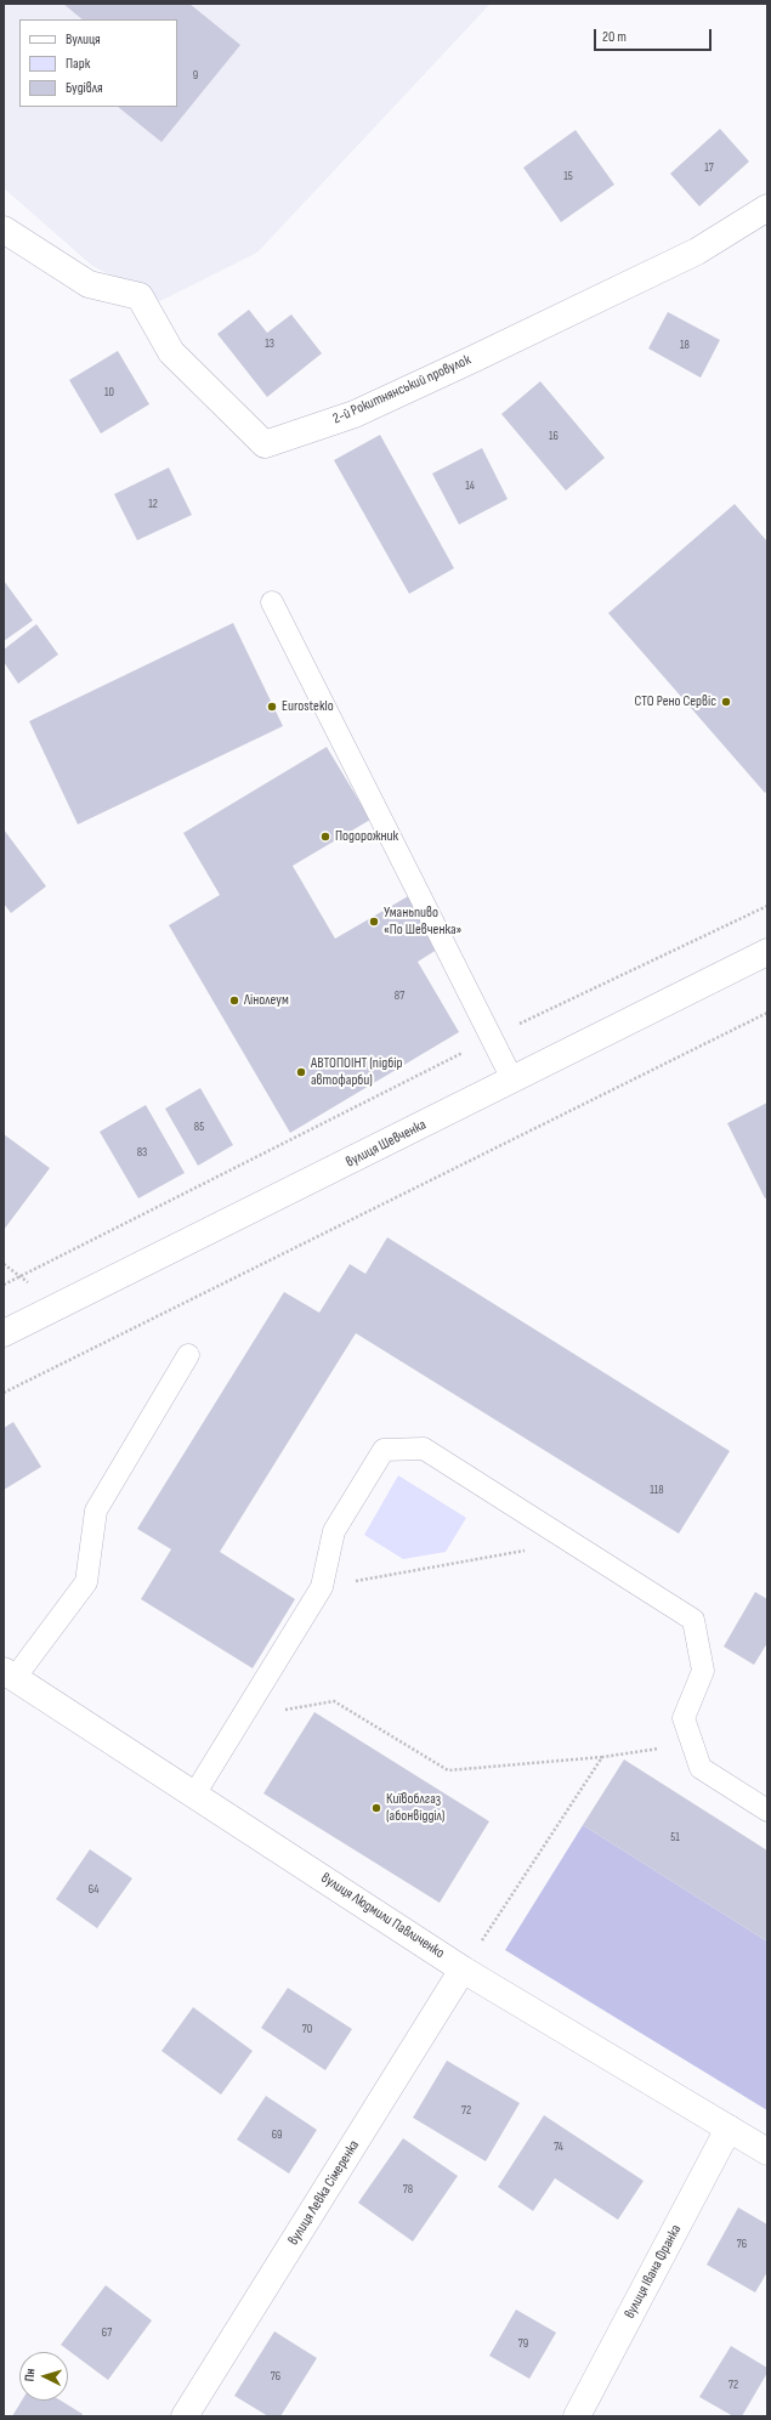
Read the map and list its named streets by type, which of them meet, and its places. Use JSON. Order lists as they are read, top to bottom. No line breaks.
{"streets":{"street":["2-й Рокитнянський провулок","вулиця Шевченка","вулиця Людмили Павличенко","вулиця Левка Сімеренка","вулиця Івана Франка"]},"crossings":[["вулиця Людмили Павличенко","вулиця Левка Сімеренка"],["вулиця Людмили Павличенко","вулиця Івана Франка"]],"places":["СТО Рено Сервіс","Eurosteklo","Подорожник","Уманьпиво «По Шевченка»","Лінолеум","АВТОПОІНТ (підбір автофарби)","Київоблгаз (абонвідділ)"],"house_numbers":["9","17","15","13","18","10","16","14","12","87","85","83","118","51","64","70","72","69","74","78","76","67","79","76","72"],"legend":["Вулиця","Парк","Будівля"],"scale_bar":"20 m","north":"left"}
